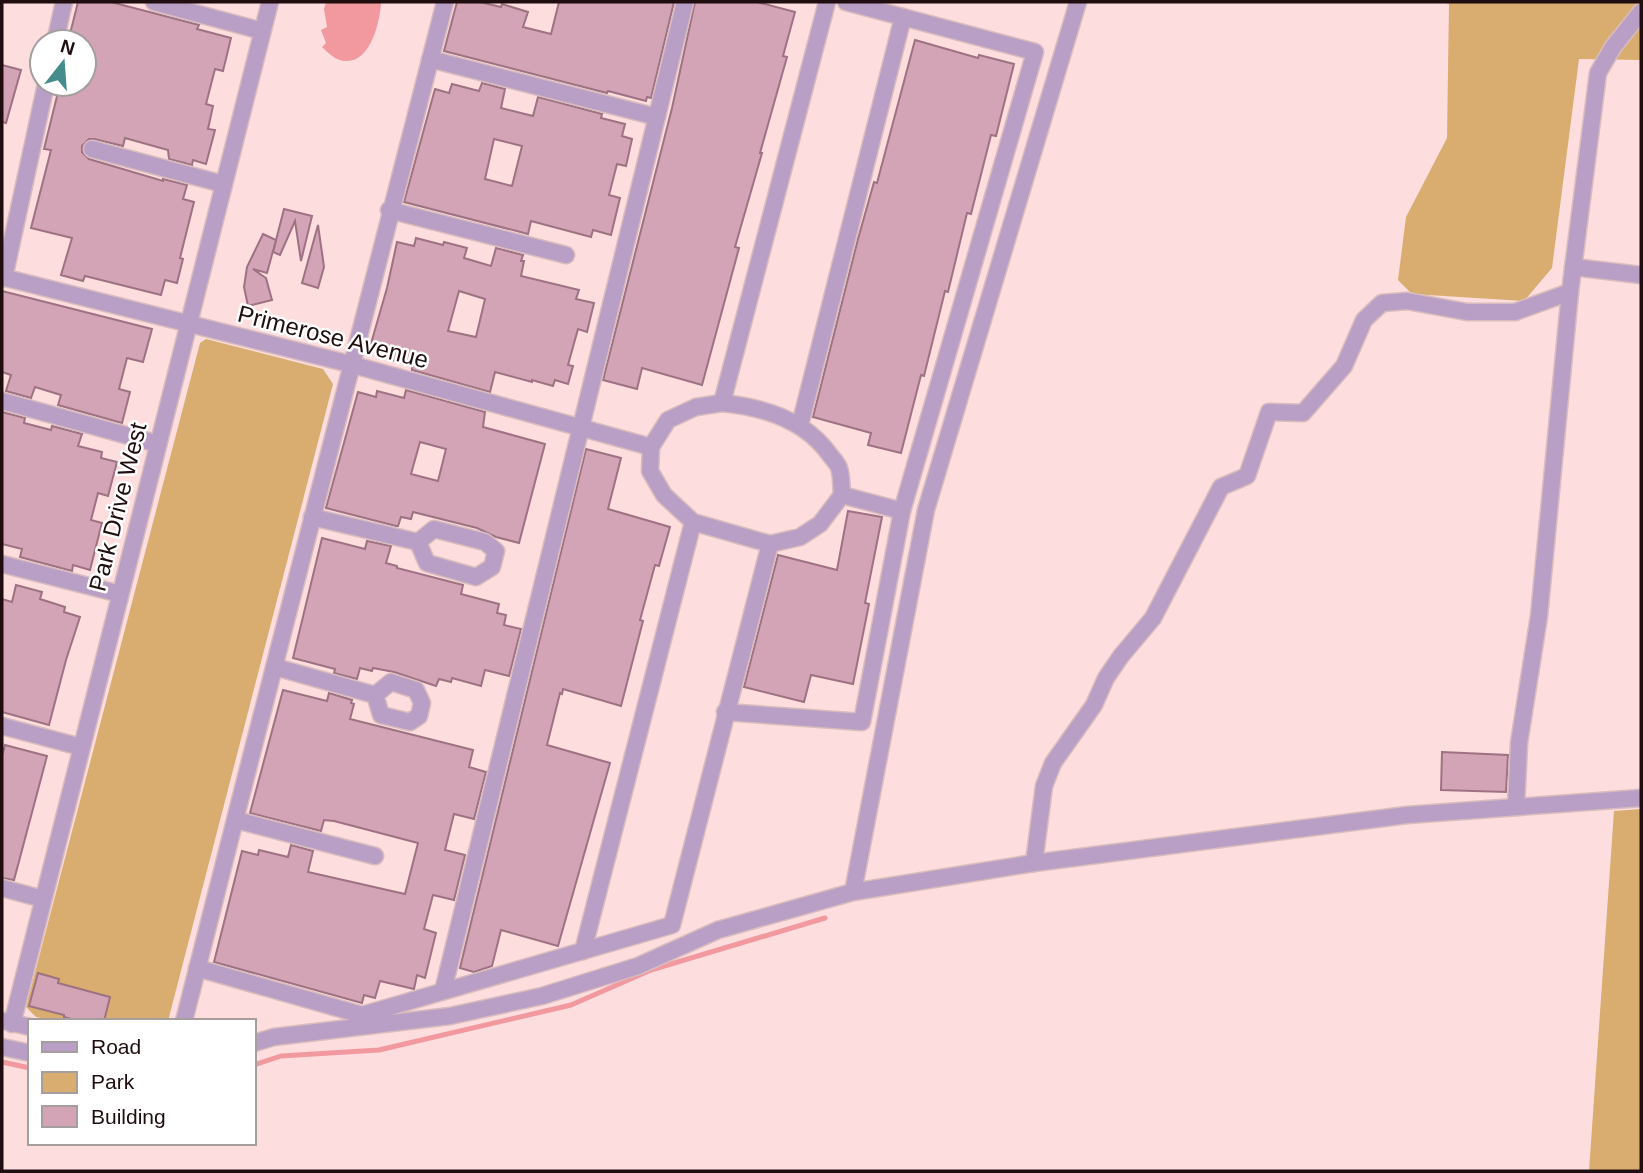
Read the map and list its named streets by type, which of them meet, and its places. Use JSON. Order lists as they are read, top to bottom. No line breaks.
{"streets":{"street":["Primerose Avenue","Park Drive West"]},"crossings":[["Primerose Avenue","Park Drive West"]],"legend":["Road","Park","Building"],"north":"top"}
